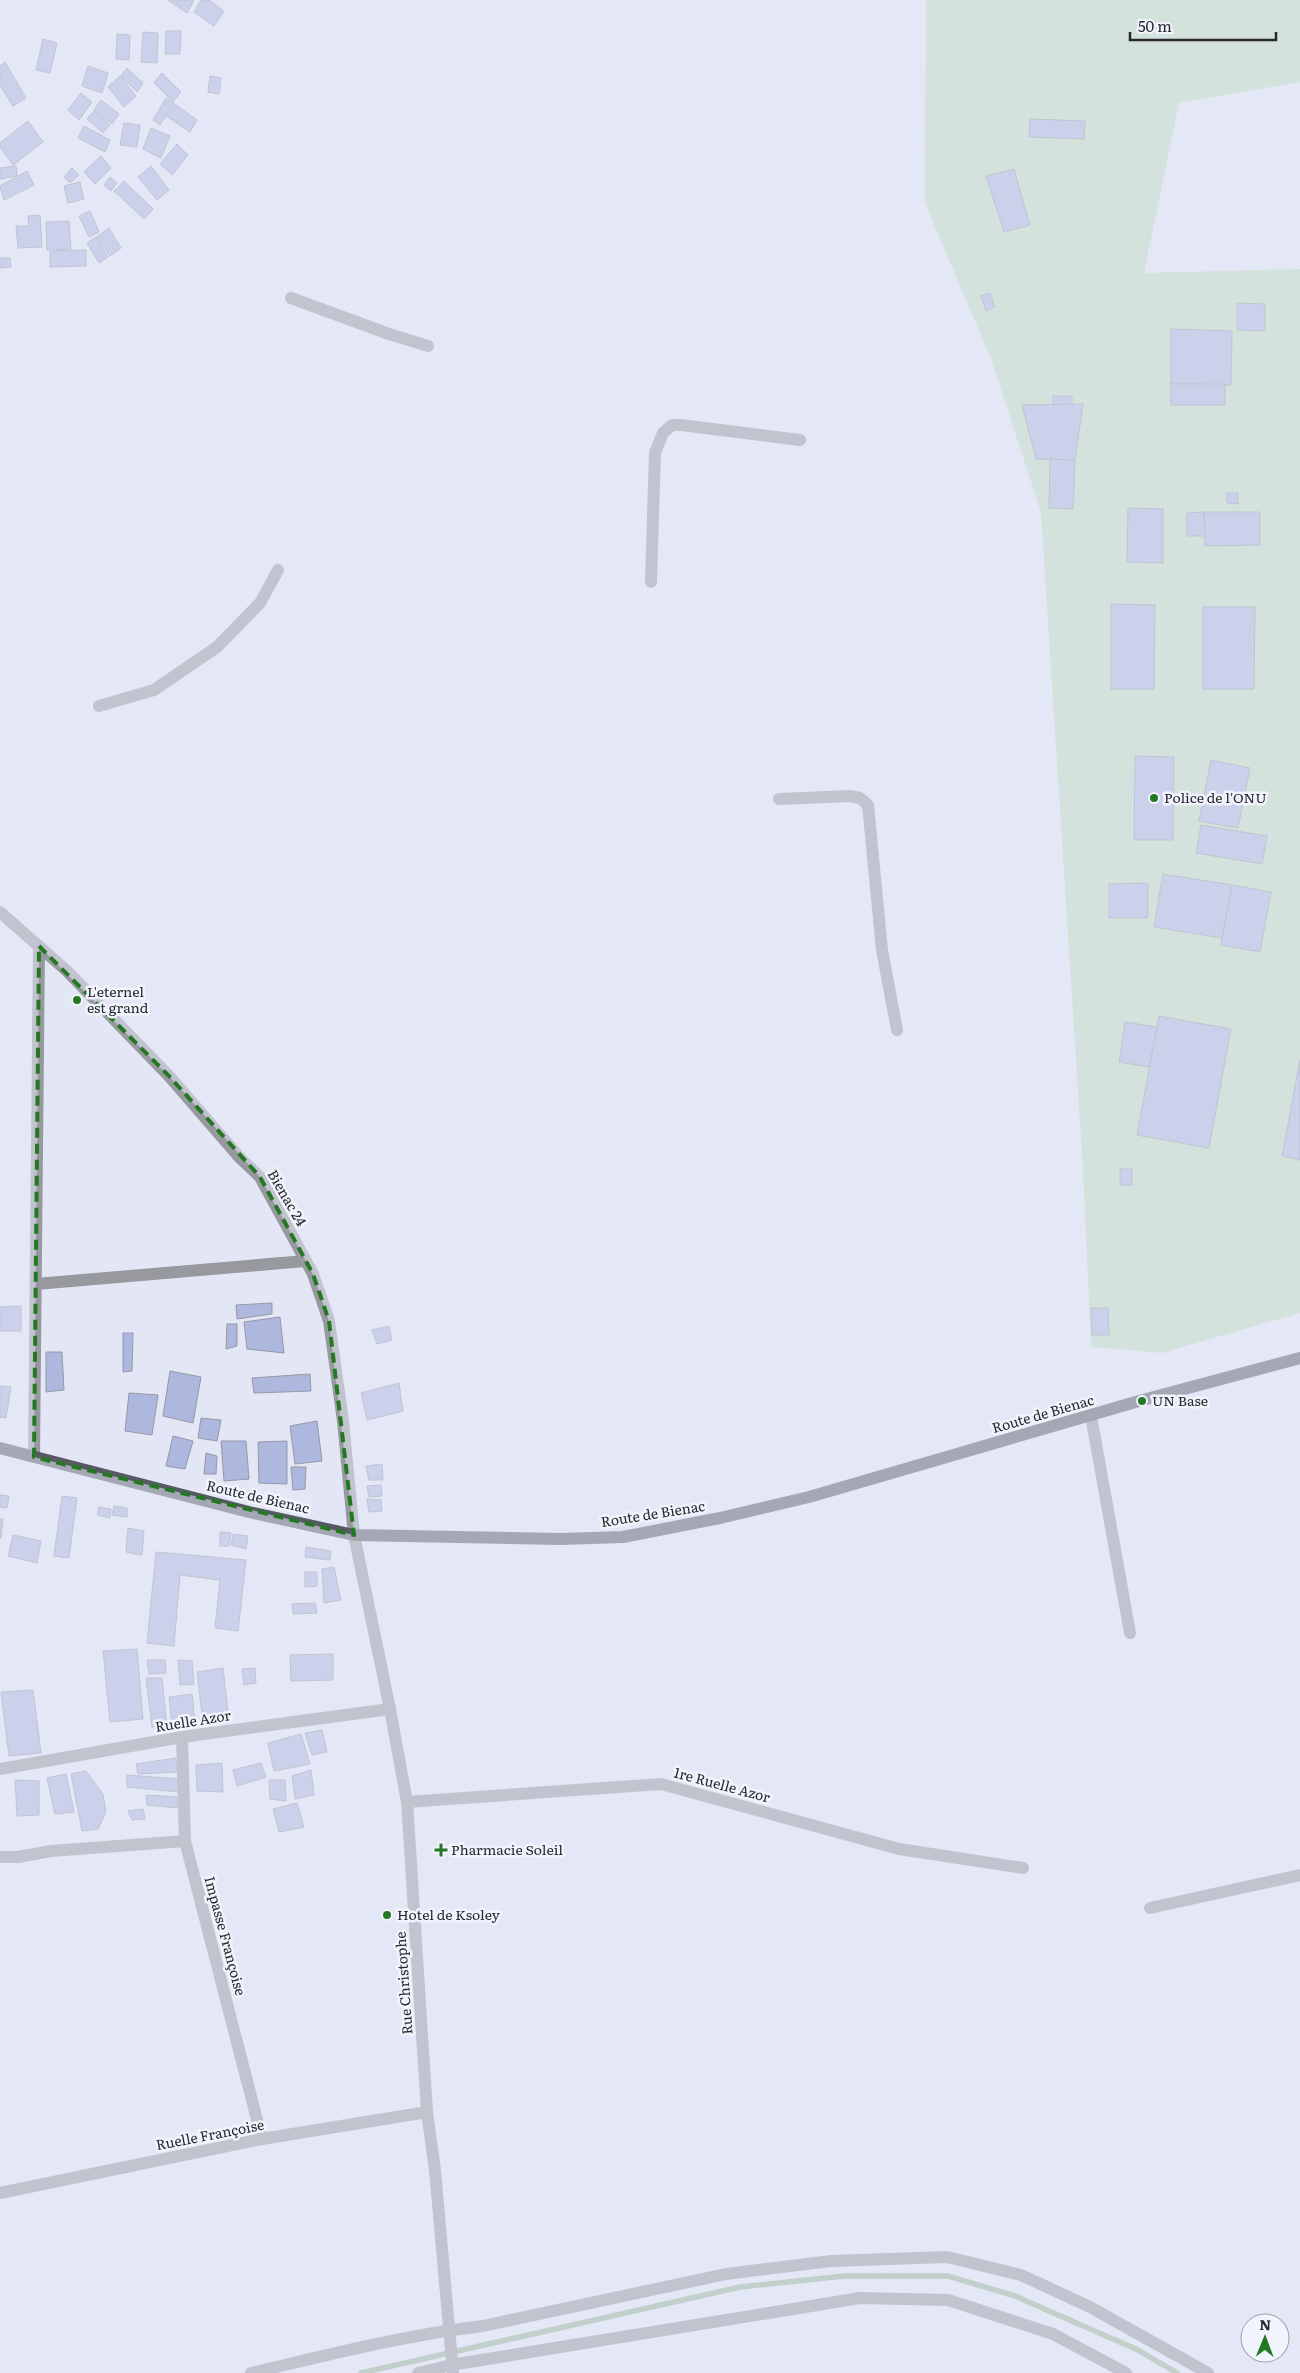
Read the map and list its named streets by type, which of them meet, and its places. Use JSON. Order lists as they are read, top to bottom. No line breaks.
{"streets":{"main road":["Route de Bienac"],"street":["Bienac 24","Ruelle Azor","1re Ruelle Azor","Impasse Françoise","Rue Christophe","Ruelle Françoise"]},"crossings":[["Bienac 24","Route de Bienac"],["Bienac 24","Rue Christophe"],["Route de Bienac","Rue Christophe"],["Ruelle Azor","Impasse Françoise"],["Ruelle Azor","Rue Christophe"],["1re Ruelle Azor","Rue Christophe"],["Impasse Françoise","Ruelle Françoise"],["Rue Christophe","Ruelle Françoise"]],"places":{"other":["Police de l'ONU","L'eternel est grand","UN Base","Hotel de Ksoley"],"health":["Pharmacie Soleil"]},"scale_bar":"50 m","north":"top"}
